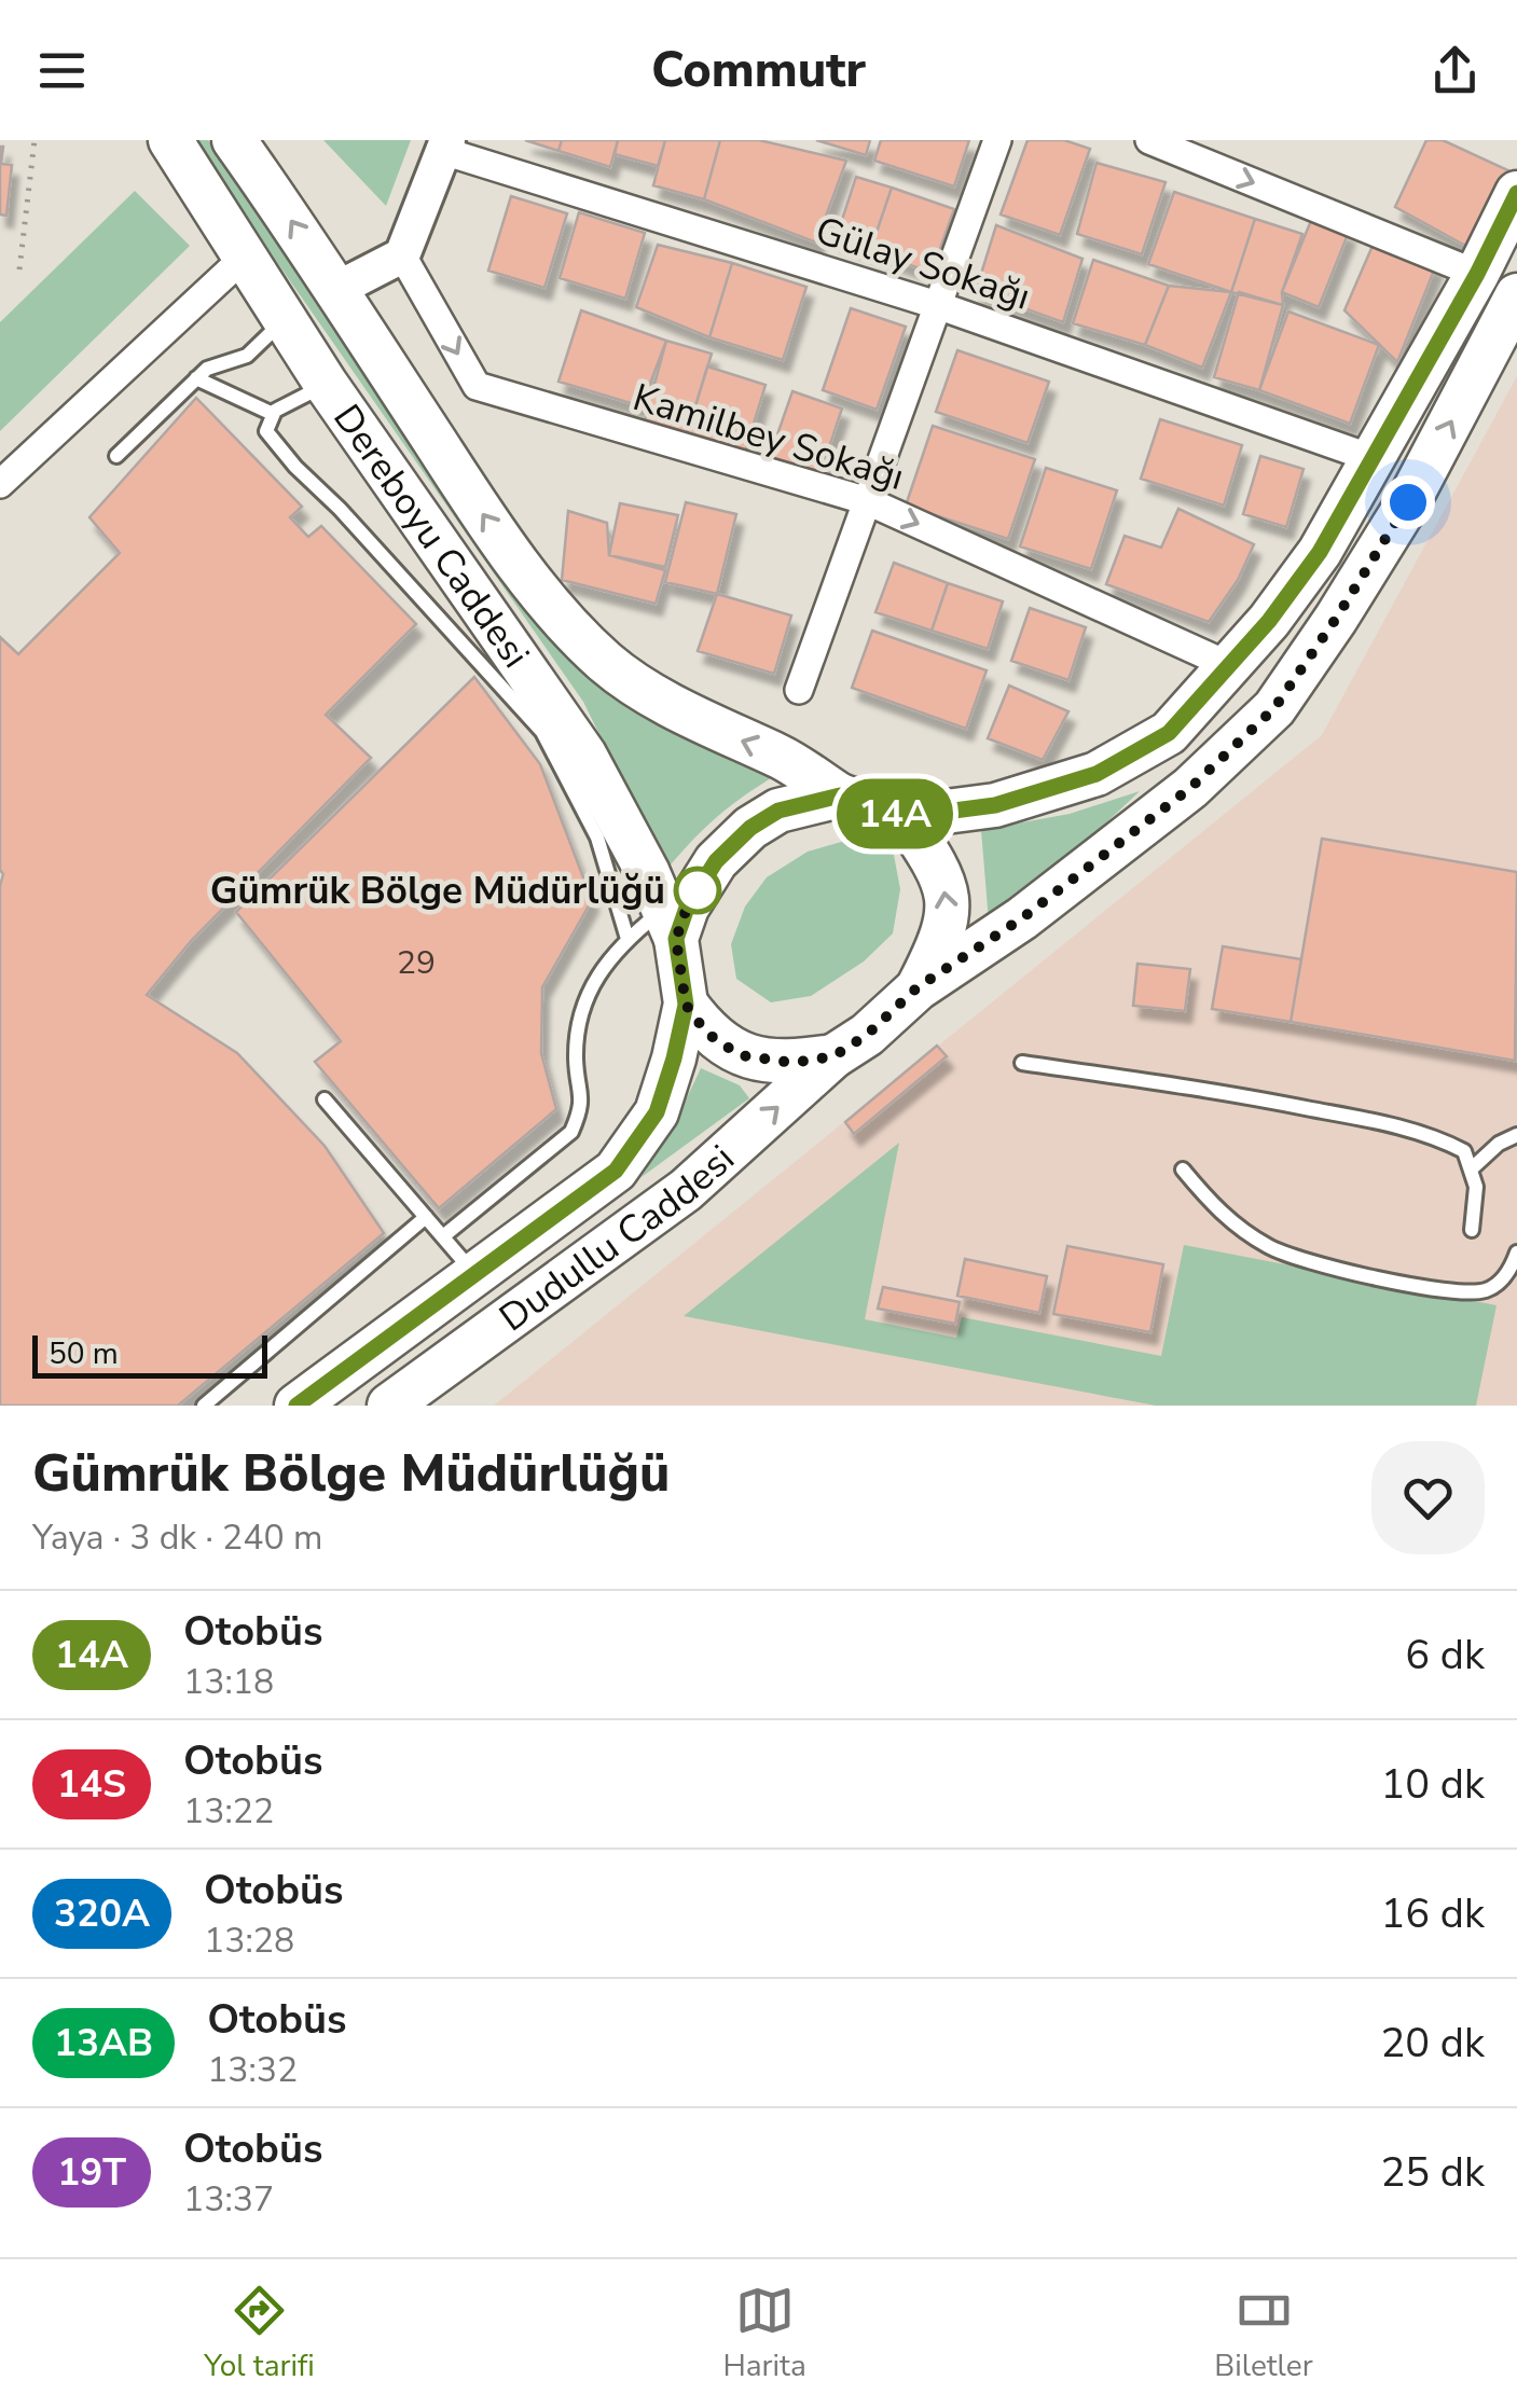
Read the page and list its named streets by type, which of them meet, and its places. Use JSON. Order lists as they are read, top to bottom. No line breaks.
{"streets":{"main road":["Dereboyu Caddesi","Dudullu Caddesi"],"street":["Gülay Sokağı","Kamilbey Sokağı"]},"crossings":[["Dereboyu Caddesi","Dudullu Caddesi"]],"one_way":["Kamilbey Sokağı"],"places":["Gümrük Bölge Müdürlüğü"],"lines":["bus line 14A"],"house_numbers":["29"],"scale_bar":"50 m","page":{"header":"Commutr","on_map":"14A","scale":"50 m","heading":["Gümrük Bölge Müdürlüğü","Yaya · 3 dk · 240 m"],"list":[{"mark":"14A","name":"Otobüs","note":"13:18","value":"6 dk"},{"mark":"14S","name":"Otobüs","note":"13:22","value":"10 dk"},{"mark":"320A","name":"Otobüs","note":"13:28","value":"16 dk"},{"mark":"13AB","name":"Otobüs","note":"13:32","value":"20 dk"},{"mark":"19T","name":"Otobüs","note":"13:37","value":"25 dk"}],"tabs":["Yol tarifi","Harita","Biletler"]}}
